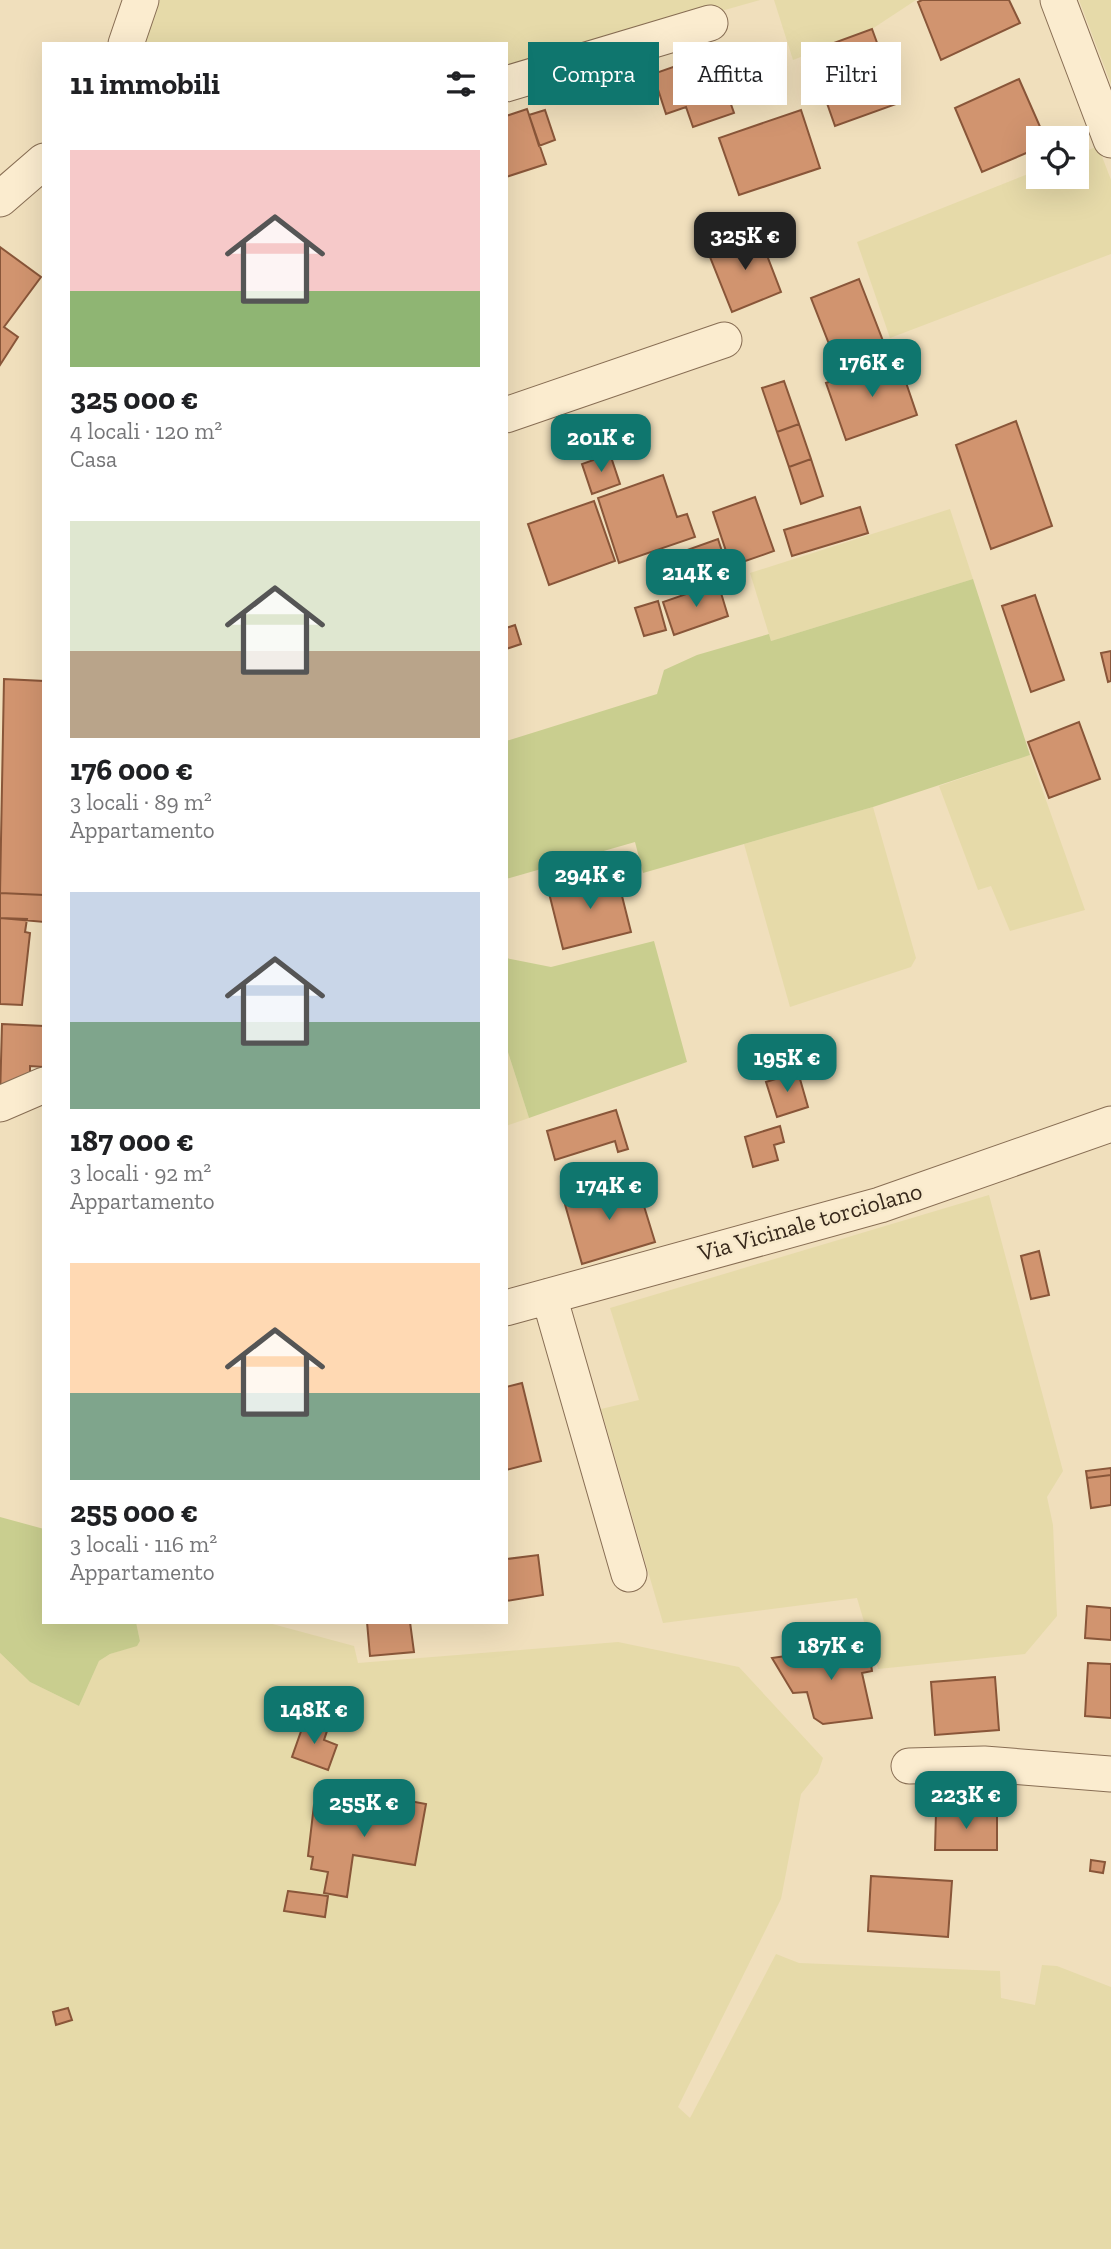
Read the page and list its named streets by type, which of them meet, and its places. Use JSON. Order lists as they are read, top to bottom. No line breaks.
{"streets":{"street":["Via Vicinale torciolano"]},"page":{"chip":["Compra","Affitta","Filtri"],"heading":"11 immobili","list":[{"name":"325 000 €","note":"4 locali · 120 m² · Casa"},{"name":"176 000 €","note":"3 locali · 89 m² · Appartamento"},{"name":"187 000 €","note":"3 locali · 92 m² · Appartamento"},{"name":"255 000 €","note":"3 locali · 116 m² · Appartamento"}],"price":["325K €","176K €","201K €","214K €","294K €","195K €","174K €","187K €","148K €","223K €","255K €"]}}
